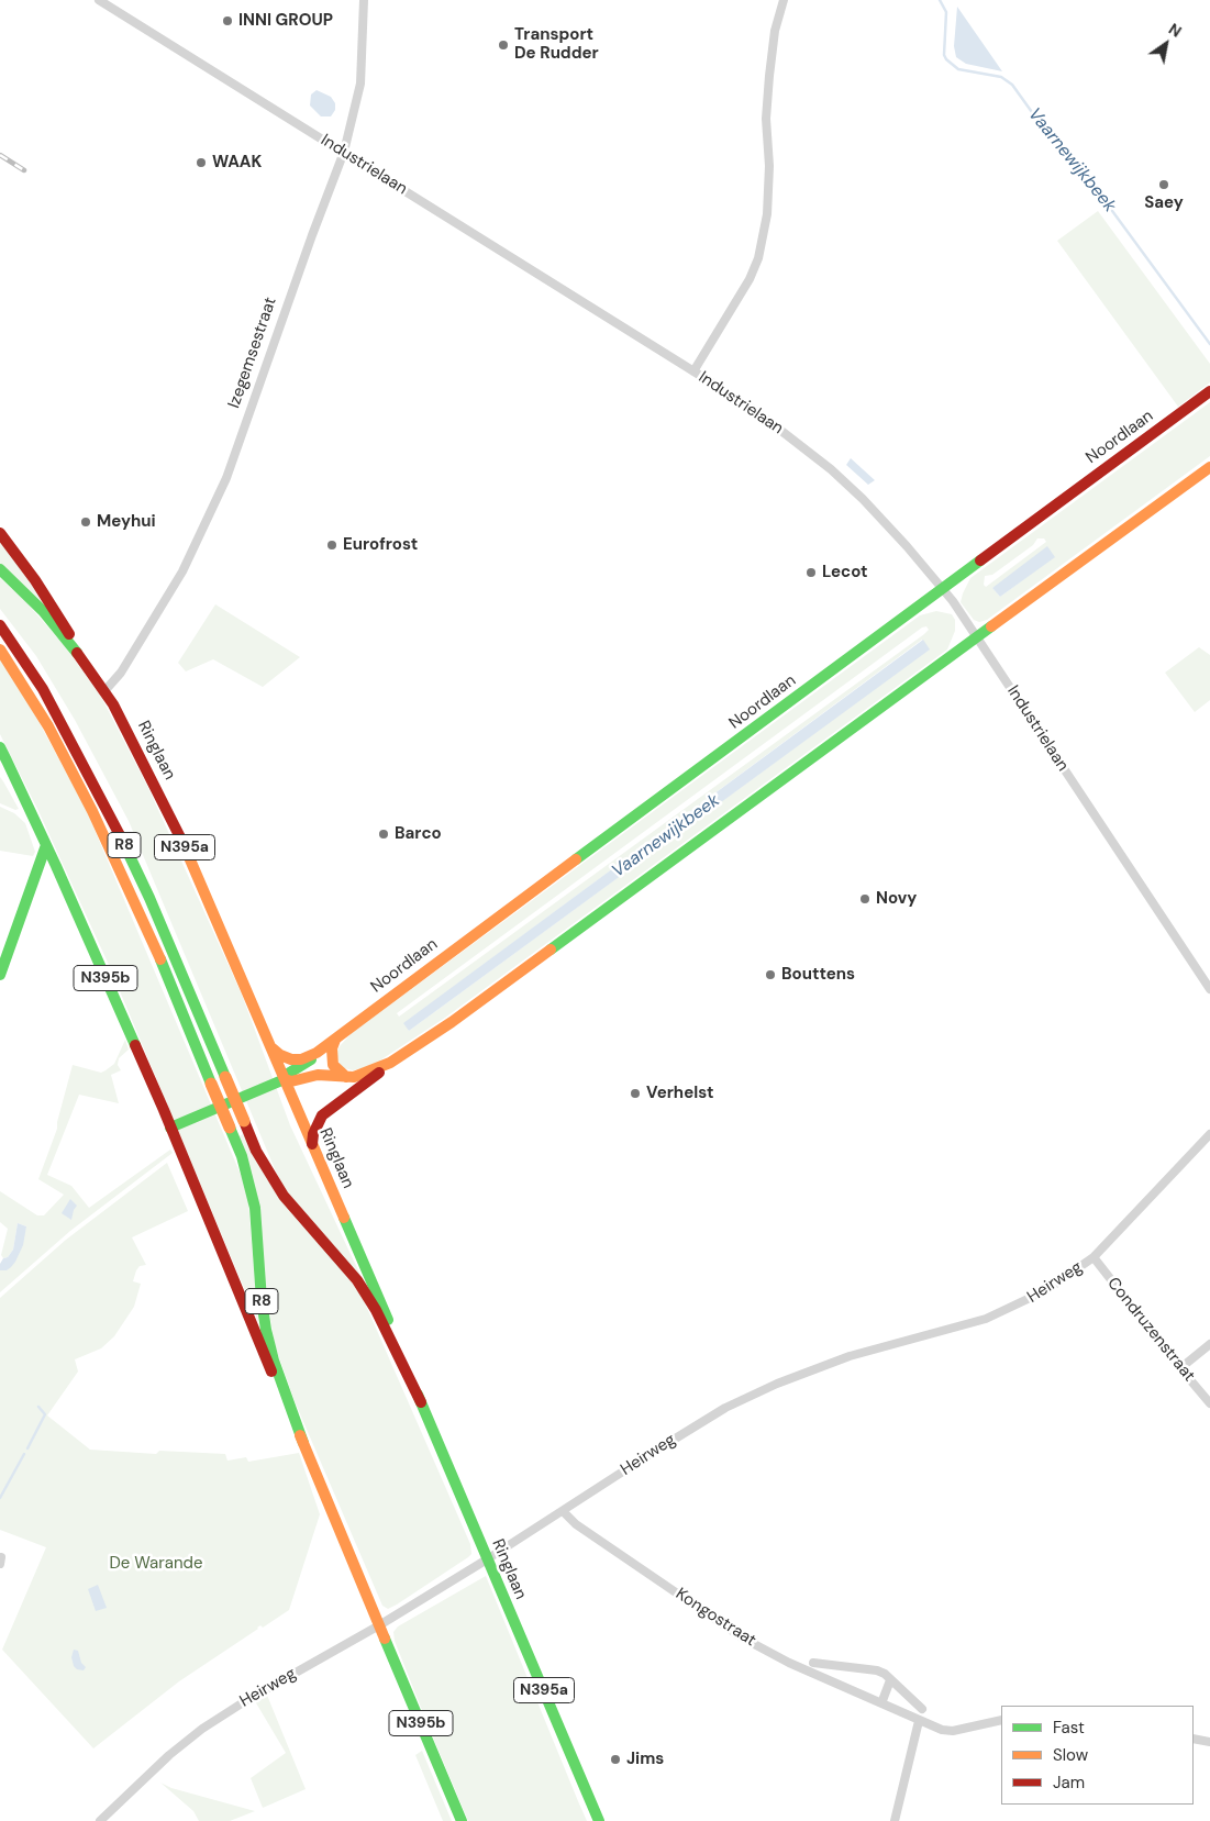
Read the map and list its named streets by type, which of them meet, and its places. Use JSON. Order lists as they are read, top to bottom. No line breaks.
{"streets":{"main road":["Noordlaan","Ringlaan","R8","N395a","N395b"],"street":["Industrielaan","Izegemsestraat","Heirweg","Condruzenstraat","Kongostraat"]},"crossings":[["Industrielaan","Izegemsestraat"],["Industrielaan","Noordlaan"],["Izegemsestraat","Ringlaan"],["Noordlaan","Ringlaan"],["Noordlaan","N395b"],["Ringlaan","R8"],["Ringlaan","Heirweg"],["R8","N395b"],["N395b","Heirweg"],["Heirweg","Condruzenstraat"],["Heirweg","Kongostraat"]],"water":["Vaarnewijkbeek"],"parks":["De Warande"],"places":["INNI GROUP","Transport De Rudder","WAAK","Saey","Meyhui","Eurofrost","Lecot","Barco","Novy","Bouttens","Verhelst","Jims"],"legend":["Fast","Slow","Jam"],"north":"top right"}
